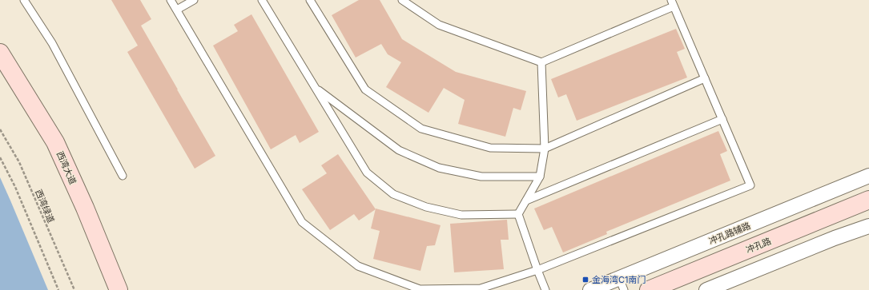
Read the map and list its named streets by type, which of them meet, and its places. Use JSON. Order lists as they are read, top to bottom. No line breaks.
{"streets":{"main road":["西湾大道","冲孔路"],"street":["冲孔路辅路"],"path":["西湾绿道"]},"places":{"transit":["金海湾C1南门"]}}
